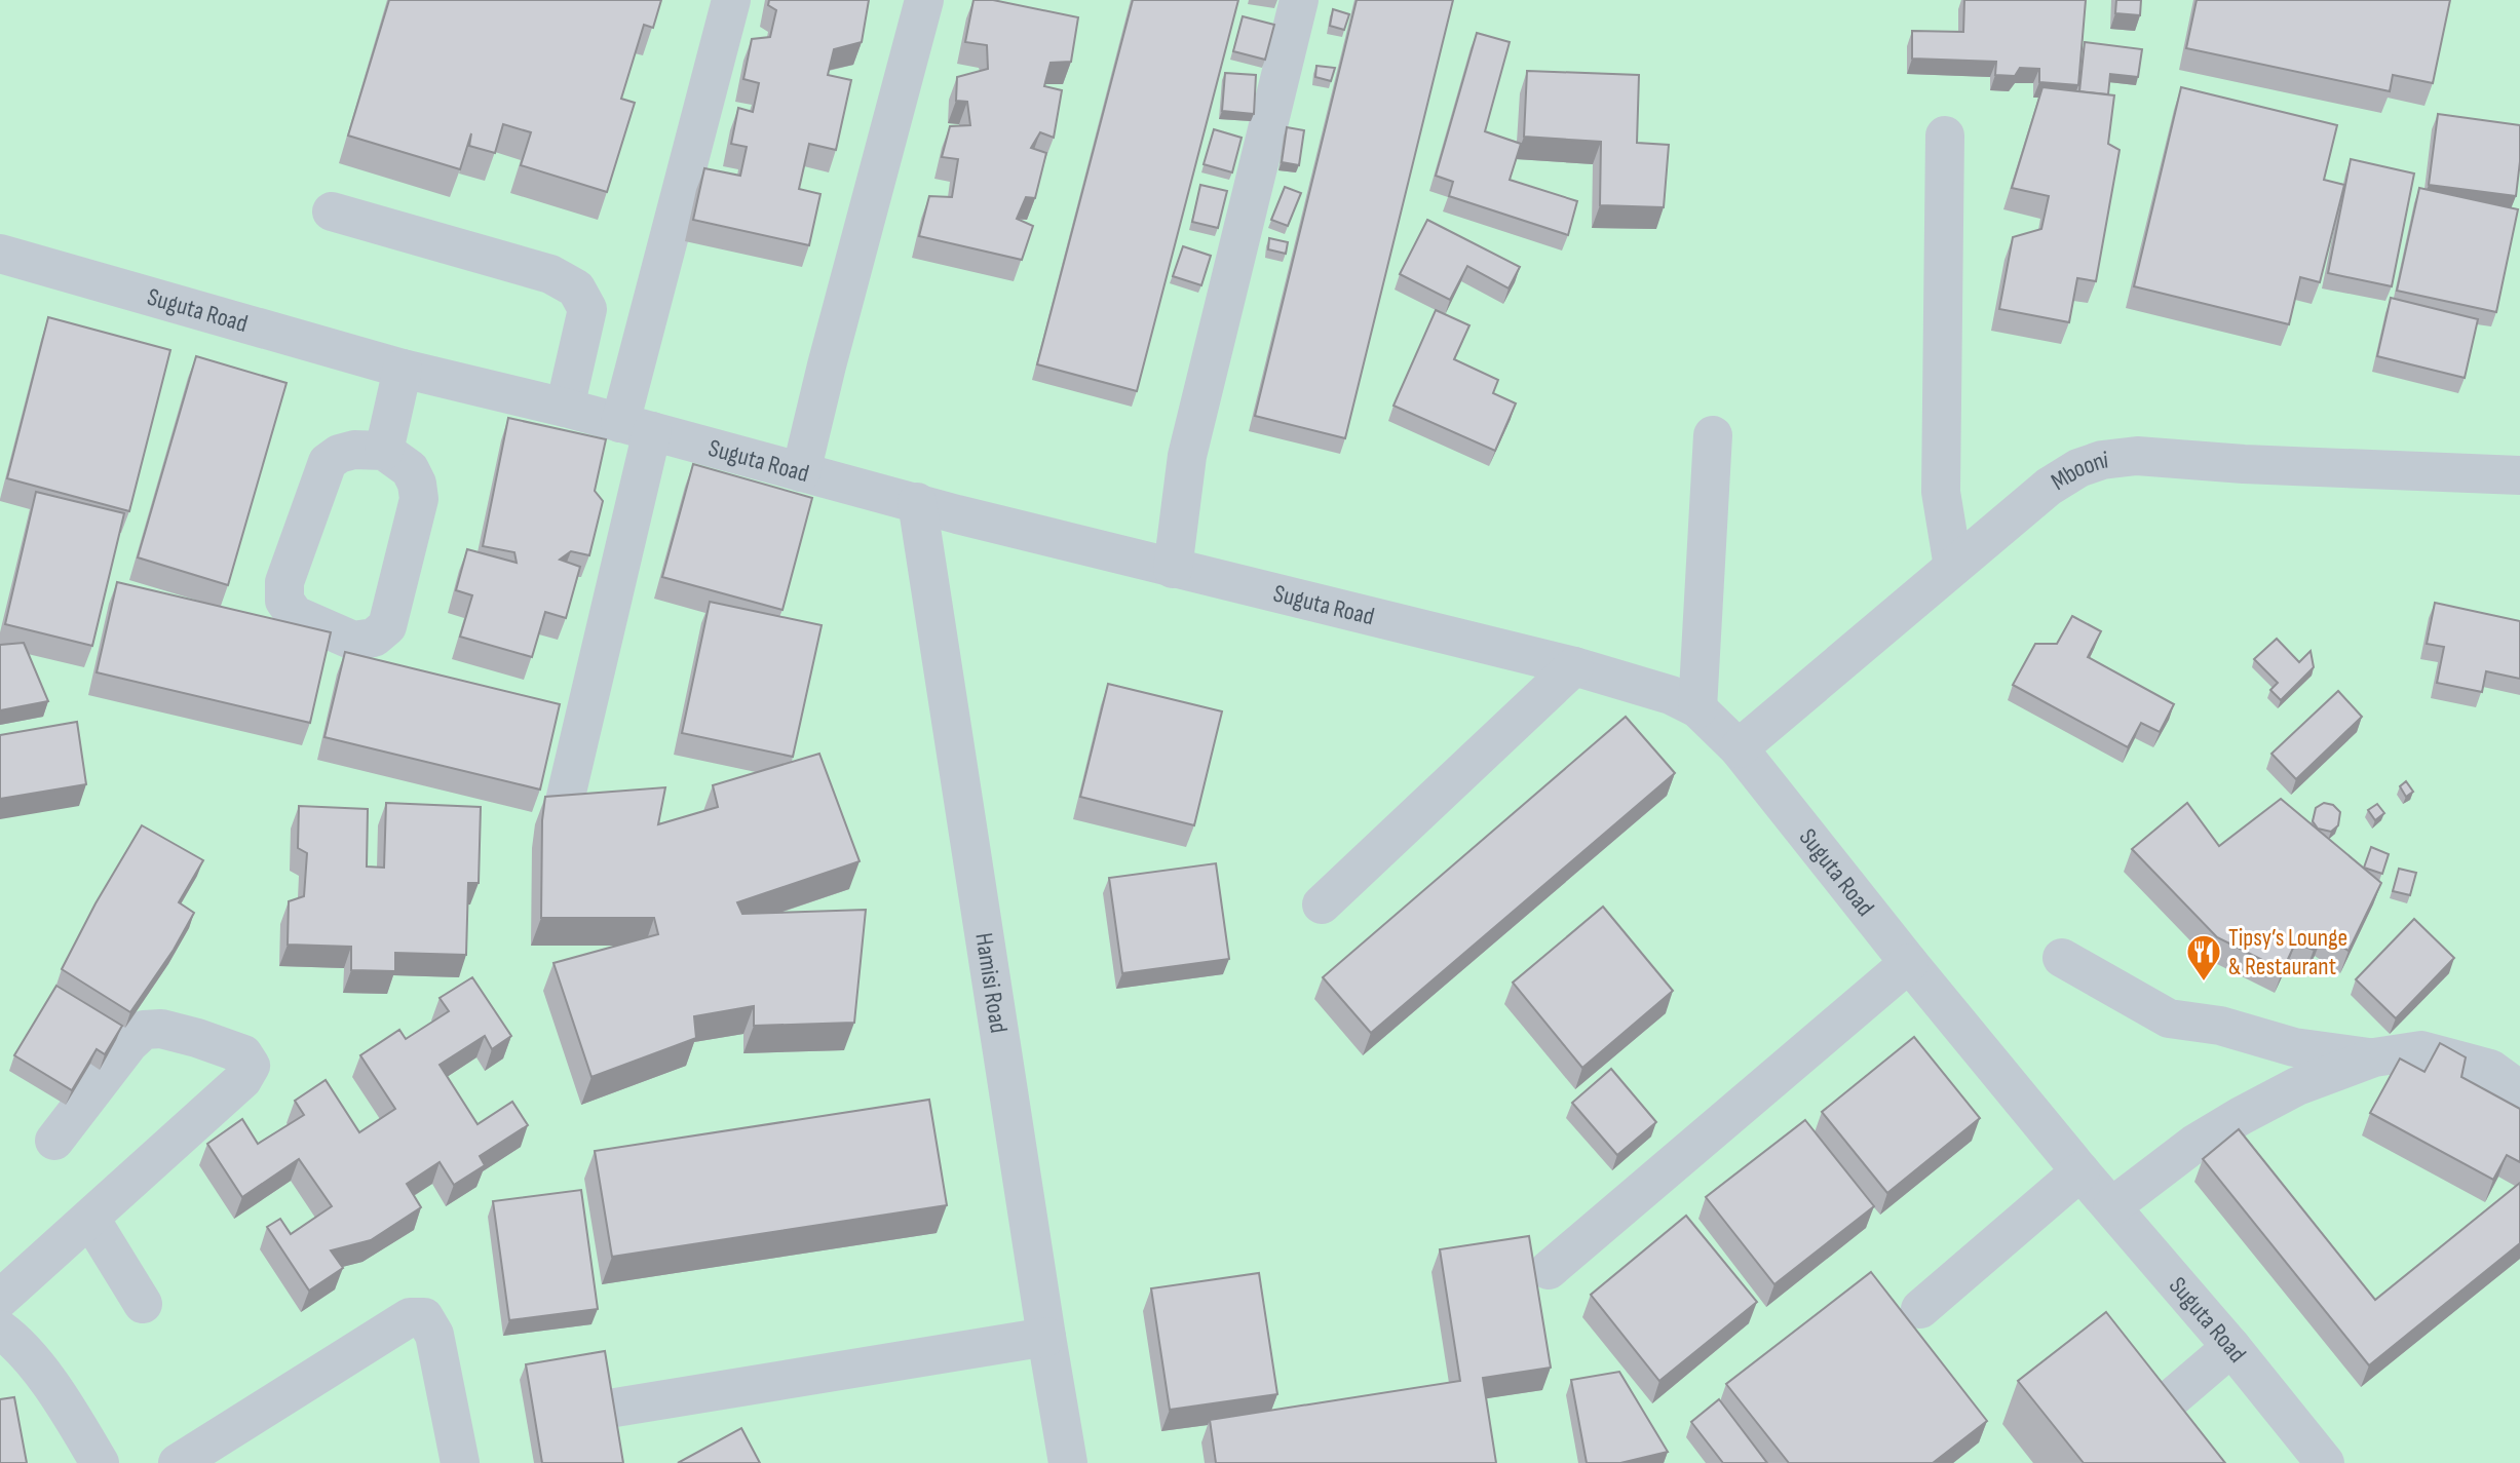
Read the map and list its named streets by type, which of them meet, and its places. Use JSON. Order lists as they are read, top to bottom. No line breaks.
{"streets":{"street":["Suguta Road","Mbooni","Hamisi Road"]},"crossings":[["Suguta Road","Mbooni"],["Suguta Road","Hamisi Road"]],"places":{"restaurant":["Tipsy’s Lounge & Restaurant"]}}
